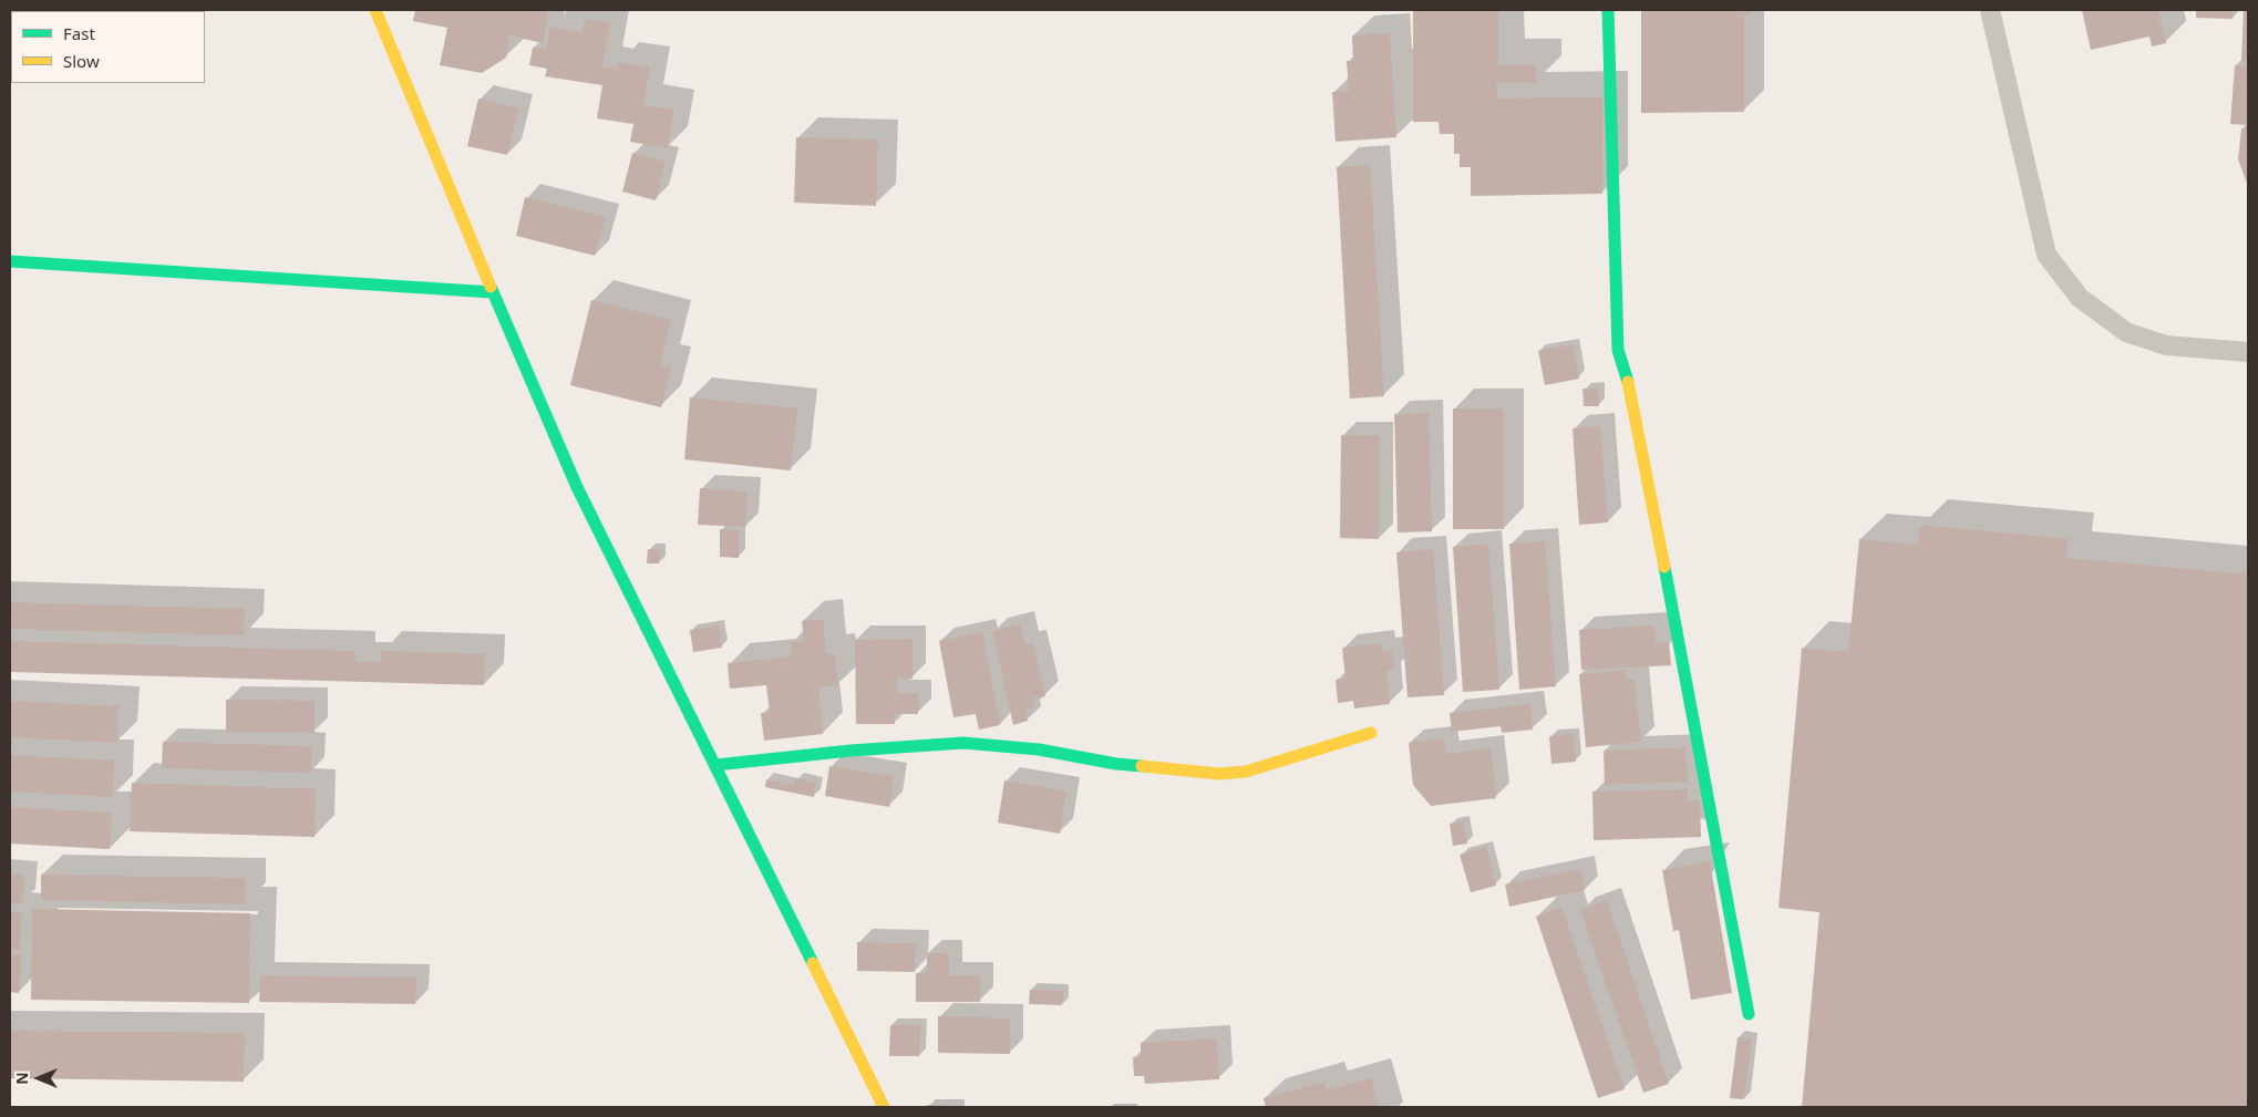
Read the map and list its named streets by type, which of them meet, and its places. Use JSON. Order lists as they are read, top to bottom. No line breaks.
{"legend":["Fast","Slow"],"north":"left"}
